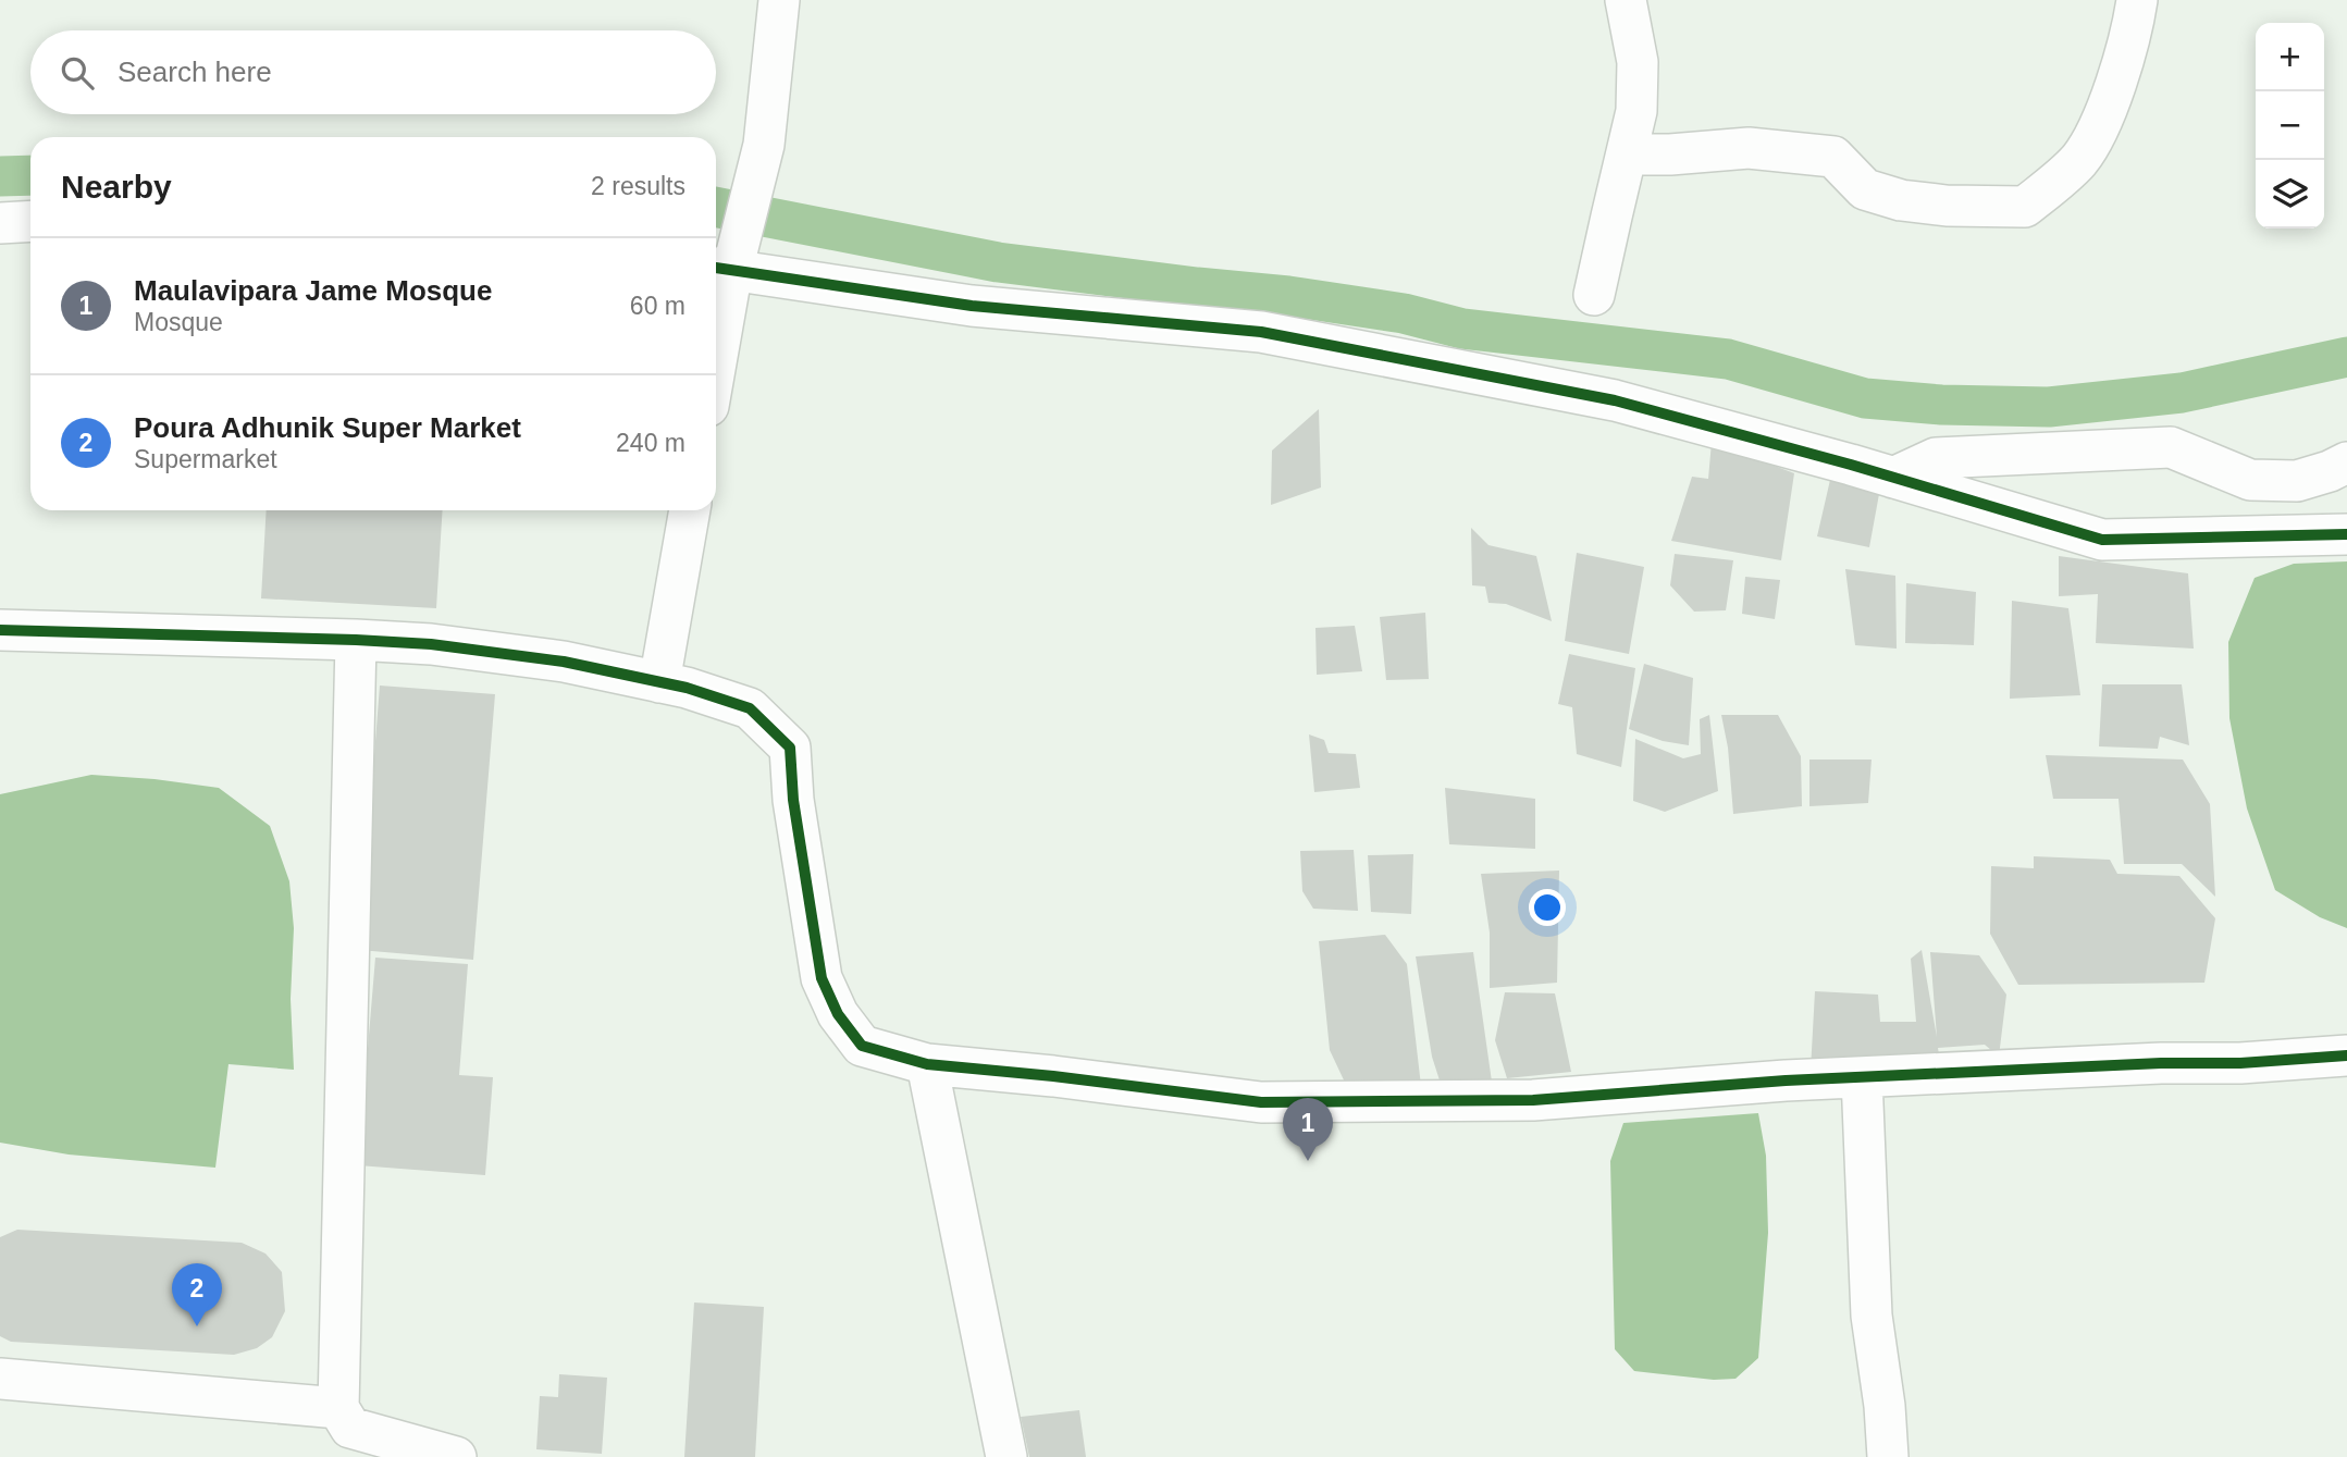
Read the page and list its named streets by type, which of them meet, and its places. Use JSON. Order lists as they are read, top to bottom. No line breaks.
{"page":{"map_buttons":["+","−"],"search":"Search here","heading":["Nearby","2 results"],"list":[{"mark":"1","name":"Maulavipara Jame Mosque","note":"Mosque","value":"60 m"},{"mark":"2","name":"Poura Adhunik Super Market","note":"Supermarket","value":"240 m"}],"pins":["1","2"]}}
